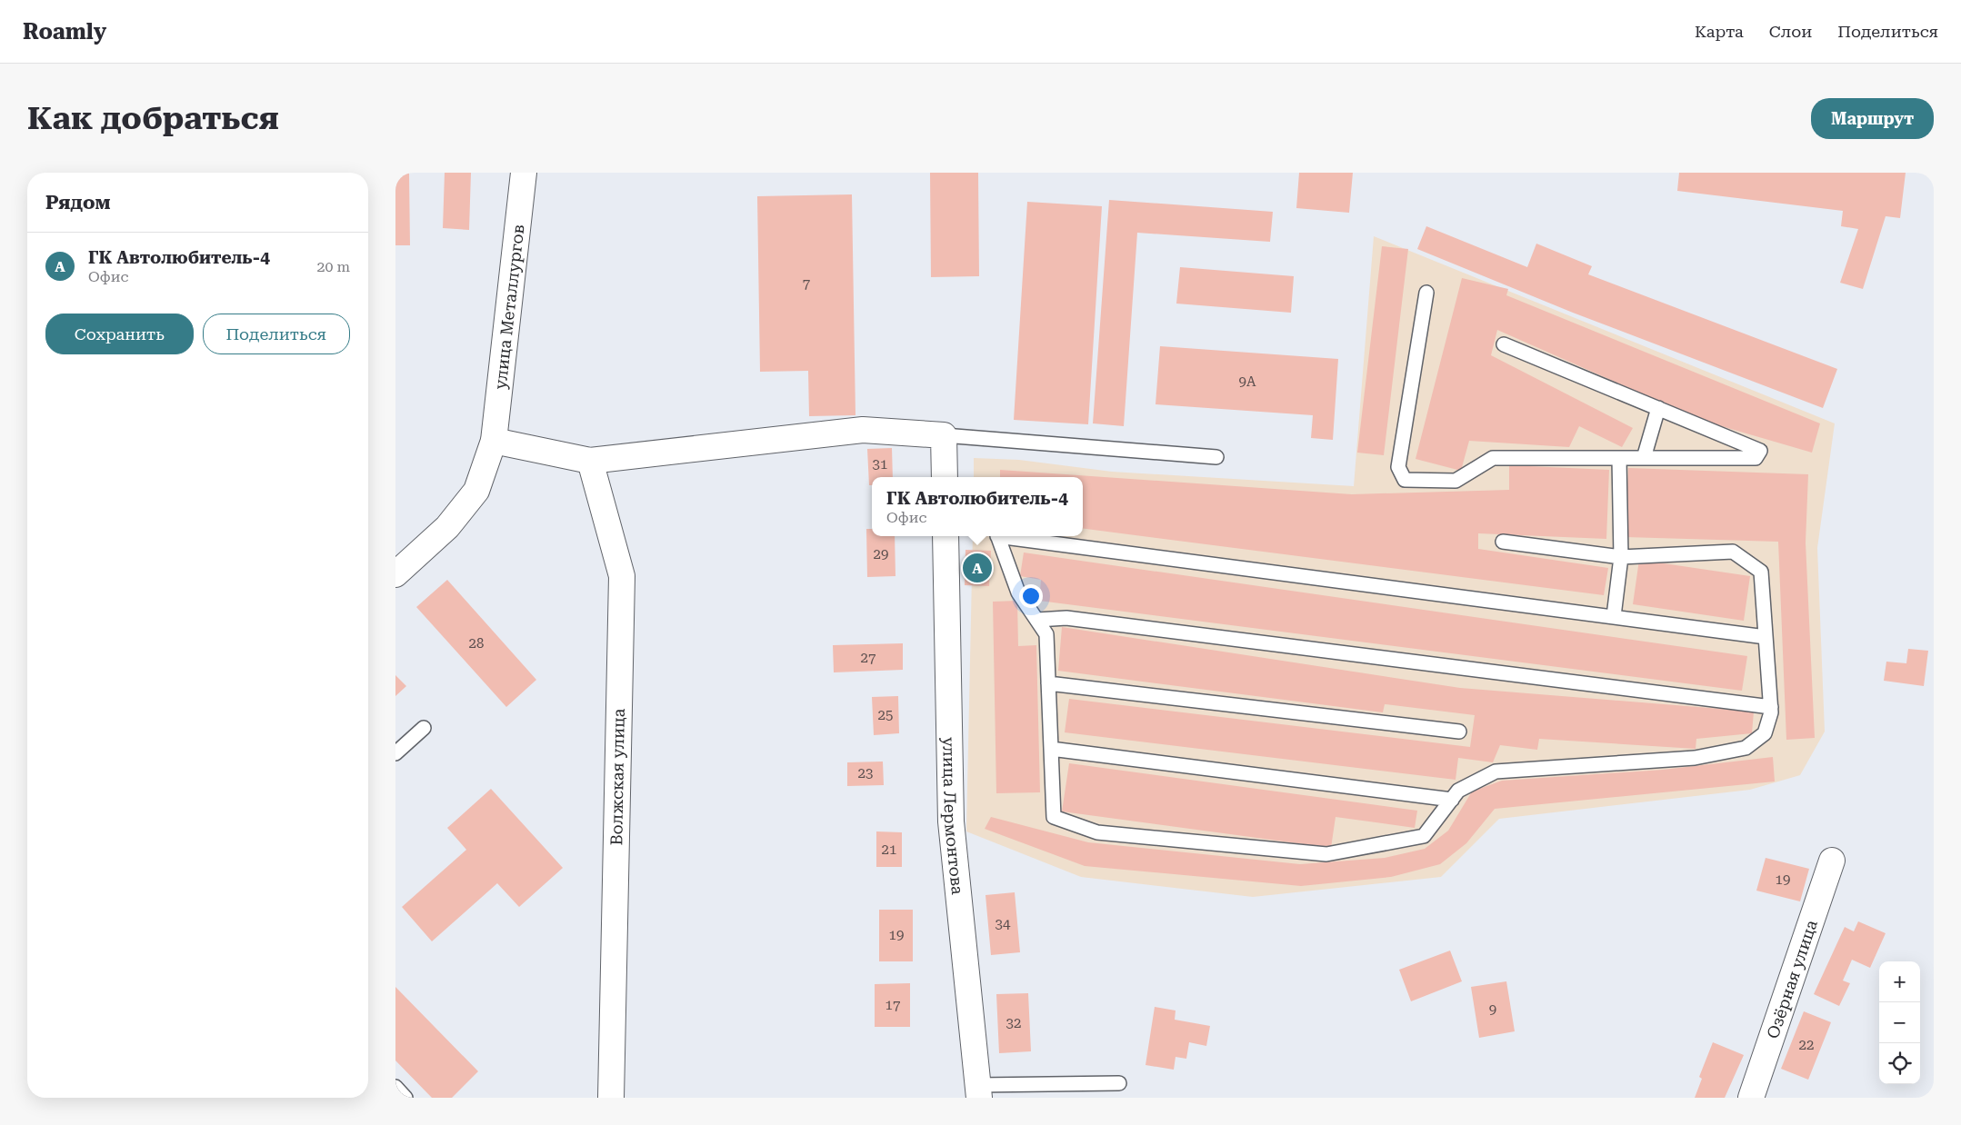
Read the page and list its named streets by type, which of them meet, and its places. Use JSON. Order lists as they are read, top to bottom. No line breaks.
{"streets":{"street":["улица Металлургов","Волжская улица","улица Лермонтова","Озёрная улица"]},"house_numbers":["7","9А","31","29","28","27","25","23","21","19","34","19","17","9","32","22"],"page":{"header":"Roamly","nav":["Карта","Слои","Поделиться"],"buttons":["Маршрут",["Сохранить","Поделиться"]],"title":"Как добраться","heading":"Рядом","list":[{"mark":"A","name":"ГК Автолюбитель-4","note":"Офис","value":"20 m"}],"popup":["ГК Автолюбитель-4","Офис"],"pins":"A","map_buttons":["+","−"]}}
